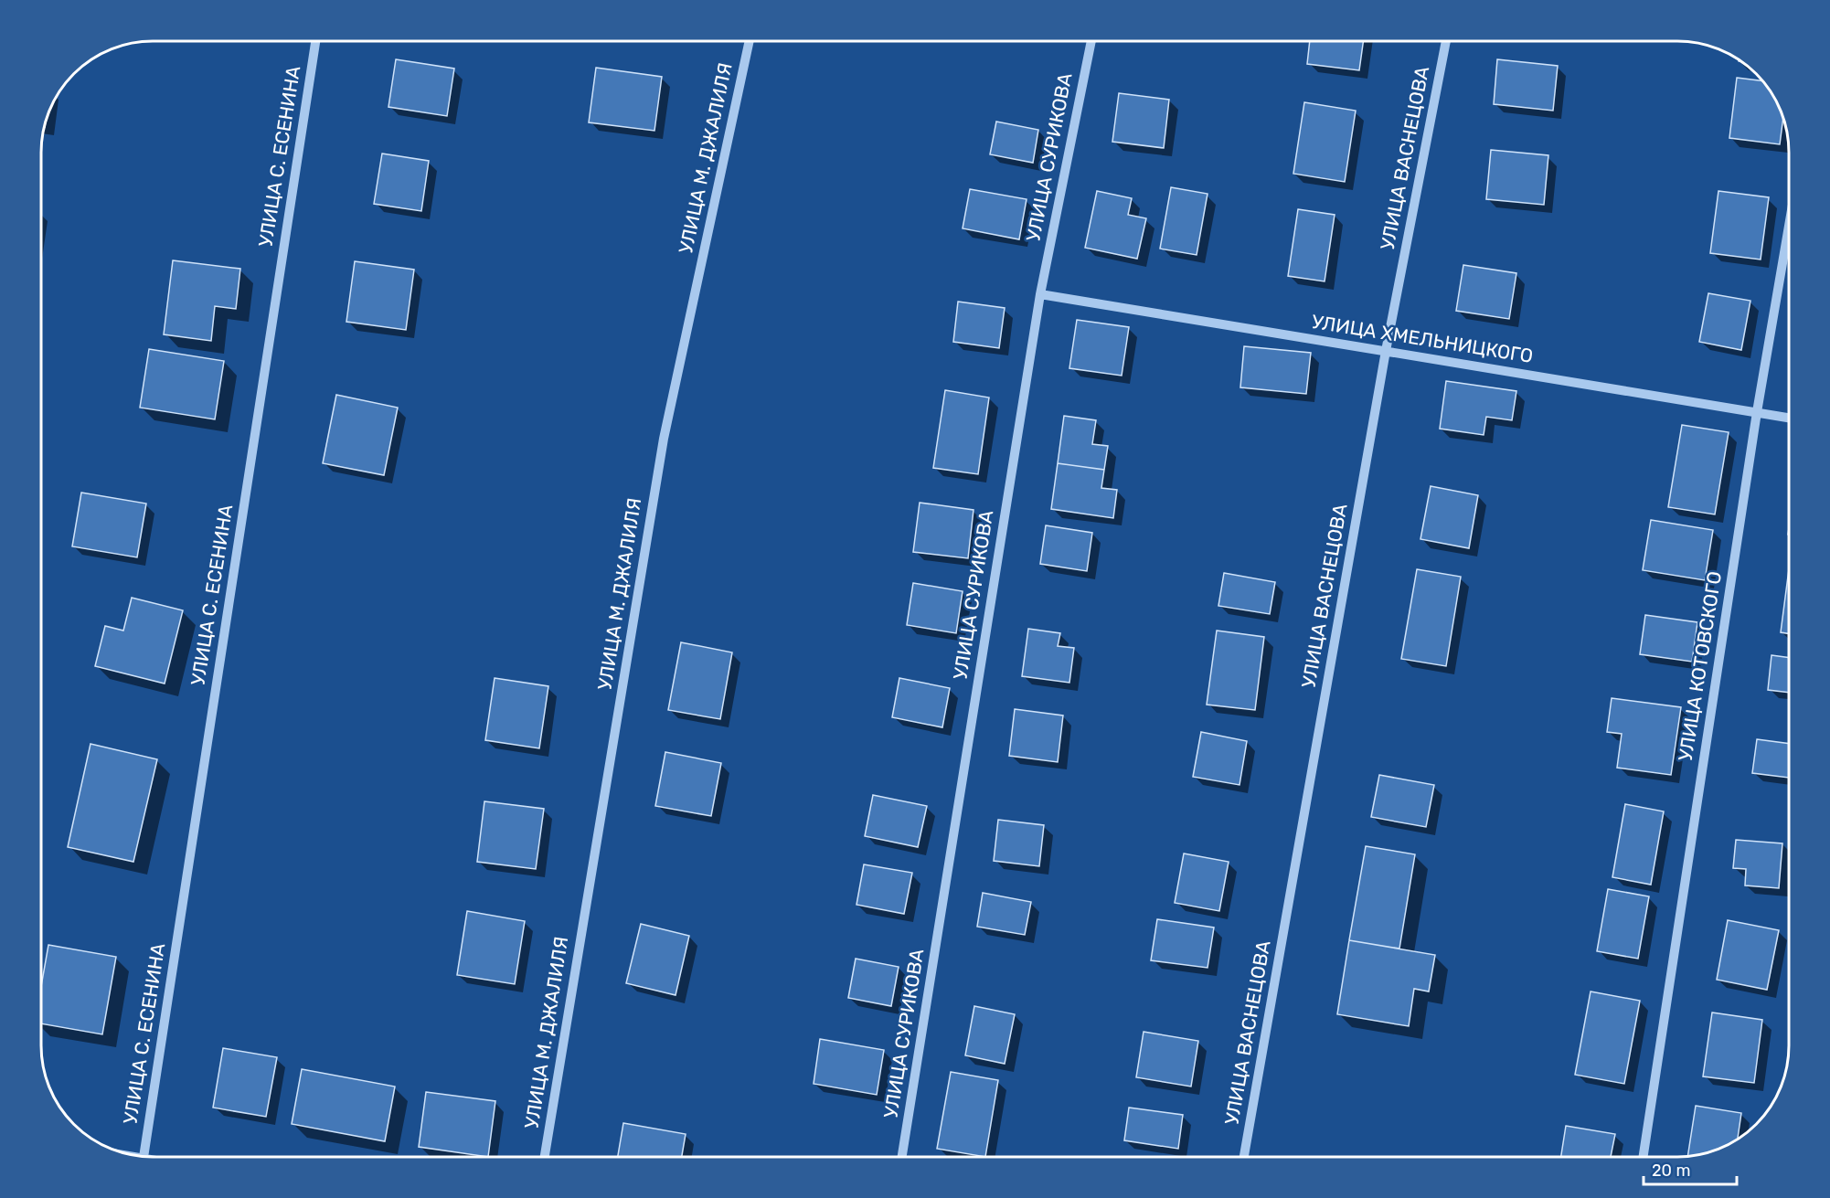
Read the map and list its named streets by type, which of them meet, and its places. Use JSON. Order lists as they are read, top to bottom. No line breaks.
{"streets":{"street":["УЛИЦА С. ЕСЕНИНА","УЛИЦА СУРИКОВА","УЛИЦА М. ДЖАЛИЛЯ","УЛИЦА ВАСНЕЦОВА","УЛИЦА ХМЕЛЬНИЦКОГО","УЛИЦА КОТОВСКОГО"]},"crossings":[["УЛИЦА СУРИКОВА","УЛИЦА ХМЕЛЬНИЦКОГО"],["УЛИЦА ВАСНЕЦОВА","УЛИЦА ХМЕЛЬНИЦКОГО"],["УЛИЦА ХМЕЛЬНИЦКОГО","УЛИЦА КОТОВСКОГО"]],"scale_bar":"20 m"}
